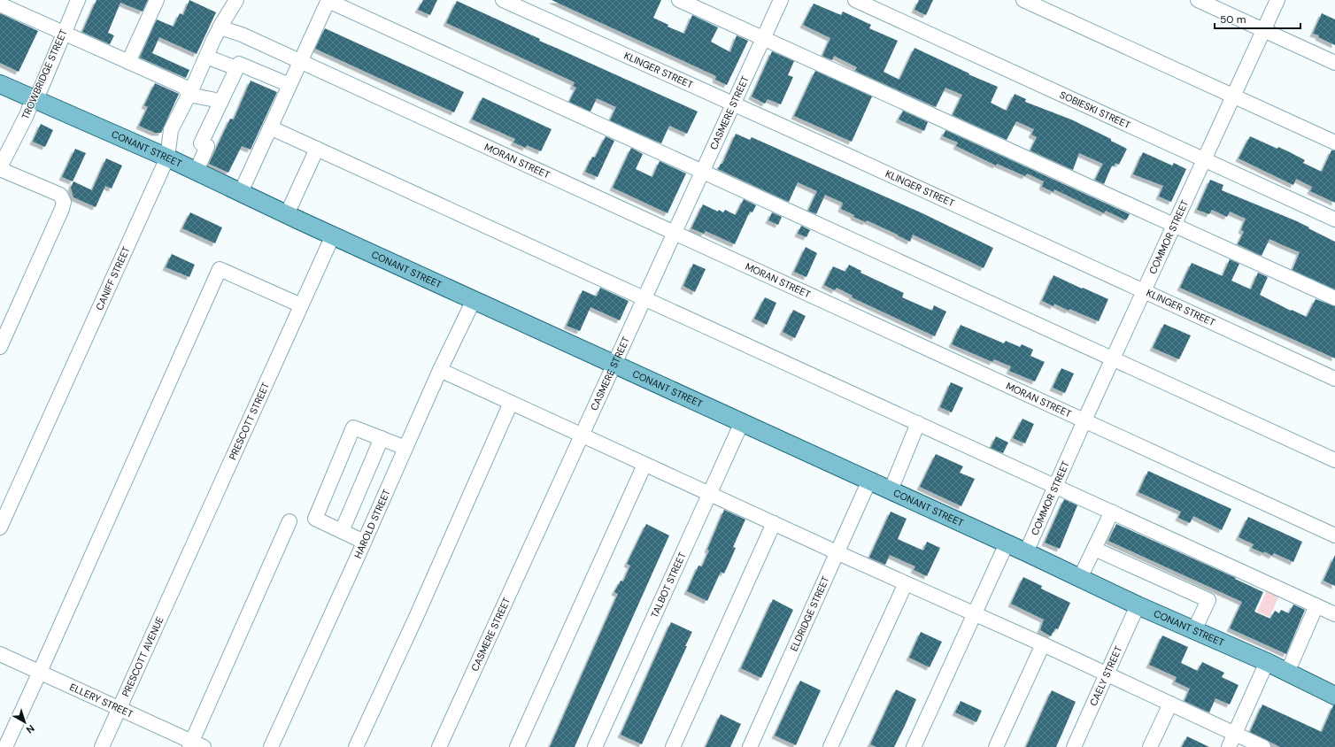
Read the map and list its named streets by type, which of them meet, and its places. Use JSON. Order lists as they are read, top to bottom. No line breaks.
{"streets":{"main road":["CONANT STREET"],"street":["KLINGER STREET","TROWBRIDGE STREET","SOBIESKI STREET","CASMERE STREET","MORAN STREET","COMMOR STREET","CANIFF STREET","PRESCOTT STREET","HAROLD STREET","TALBOT STREET","ELDRIDGE STREET","PRESCOTT AVENUE","CAELY STREET","ELLERY STREET"]},"crossings":[["KLINGER STREET","CASMERE STREET"],["KLINGER STREET","COMMOR STREET"],["TROWBRIDGE STREET","CONANT STREET"],["SOBIESKI STREET","COMMOR STREET"],["CASMERE STREET","CONANT STREET"],["CASMERE STREET","MORAN STREET"],["CONANT STREET","COMMOR STREET"],["CONANT STREET","CANIFF STREET"],["CONANT STREET","PRESCOTT STREET"],["CONANT STREET","HAROLD STREET"],["CONANT STREET","TALBOT STREET"],["CONANT STREET","ELDRIDGE STREET"],["CONANT STREET","CAELY STREET"],["MORAN STREET","COMMOR STREET"],["MORAN STREET","CANIFF STREET"],["PRESCOTT STREET","PRESCOTT AVENUE"],["PRESCOTT AVENUE","ELLERY STREET"]],"scale_bar":"50 m","north":"bottom right"}
